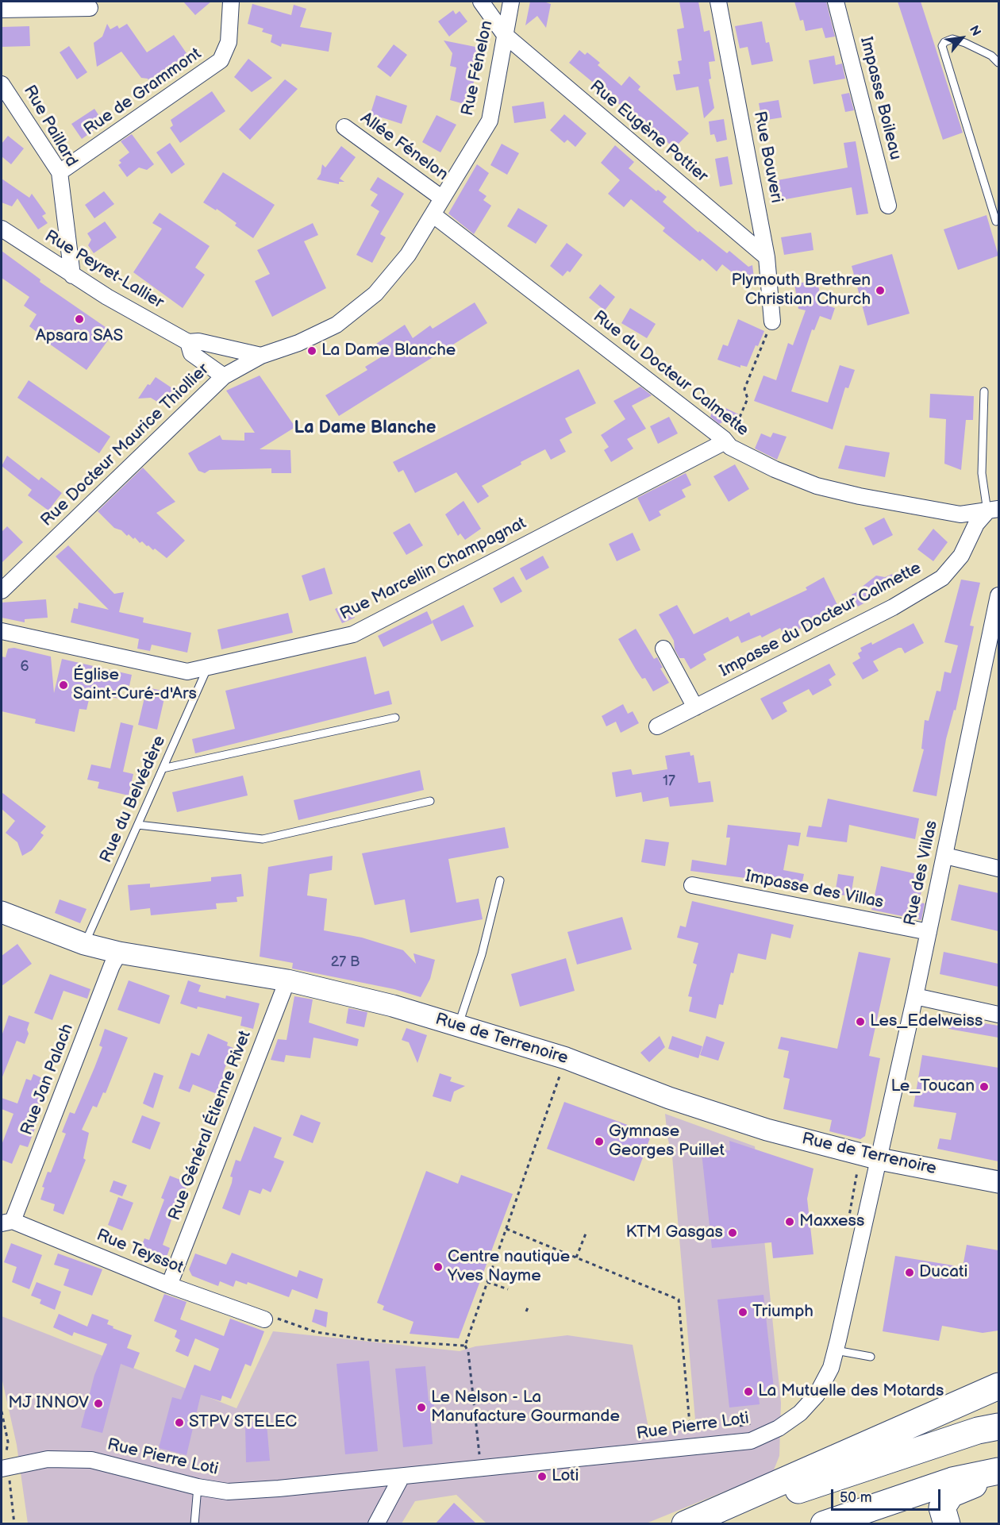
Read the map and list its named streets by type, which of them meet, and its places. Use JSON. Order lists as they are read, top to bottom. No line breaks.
{"streets":{"street":["Rue Fénelon","Rue de Grammont","Impasse Boileau","Rue Paillard","Rue Eugène Pottier","Allée Fénelon","Rue Bouveri","Rue Peyret-Lallier","Rue du Docteur Calmette","Rue Docteur Maurice Thiollier","Rue Marcellin Champagnat","Impasse du Docteur Calmette","Rue des Villas","Impasse des Villas","Rue de Terrenoire","Rue Jan Palach","Rue Général Étienne Rivet","Rue Teyssot","Rue Pierre Loti"],"lane":["Rue du Belvédère"]},"crossings":[["Rue Fénelon","Rue Eugène Pottier"],["Rue Fénelon","Allée Fénelon"],["Rue Fénelon","Rue du Docteur Calmette"],["Rue Fénelon","Rue Docteur Maurice Thiollier"],["Rue de Grammont","Rue Paillard"],["Rue Paillard","Rue Peyret-Lallier"],["Rue Eugène Pottier","Rue Bouveri"],["Rue Peyret-Lallier","Rue Docteur Maurice Thiollier"],["Rue du Docteur Calmette","Rue Docteur Maurice Thiollier"],["Rue du Docteur Calmette","Rue Marcellin Champagnat"],["Rue du Docteur Calmette","Impasse du Docteur Calmette"],["Rue Marcellin Champagnat","Rue du Belvédère"],["Rue du Belvédère","Rue de Terrenoire"],["Rue des Villas","Impasse des Villas"],["Rue des Villas","Rue de Terrenoire"],["Rue des Villas","Rue Pierre Loti"],["Rue de Terrenoire","Rue Jan Palach"],["Rue de Terrenoire","Rue Général Étienne Rivet"],["Rue de Terrenoire","Rue Pierre Loti"],["Rue Jan Palach","Rue Teyssot"],["Rue Général Étienne Rivet","Rue Teyssot"]],"districts":["La Dame Blanche"],"places":["Plymouth Brethren Christian Church","Apsara SAS","La Dame Blanche","Église Saint-Curé-d'Ars","Les_Edelweiss","Le_Toucan","Gymnase Georges Puillet","Maxxess","KTM Gasgas","Centre nautique Yves Nayme","Ducati","Triumph","La Mutuelle des Motards","MJ INNOV","Le Nelson - La Manufacture Gourmande","STPV STELEC","Loti"],"house_numbers":["6","17","27 B"],"scale_bar":"50 m","north":"top right"}
